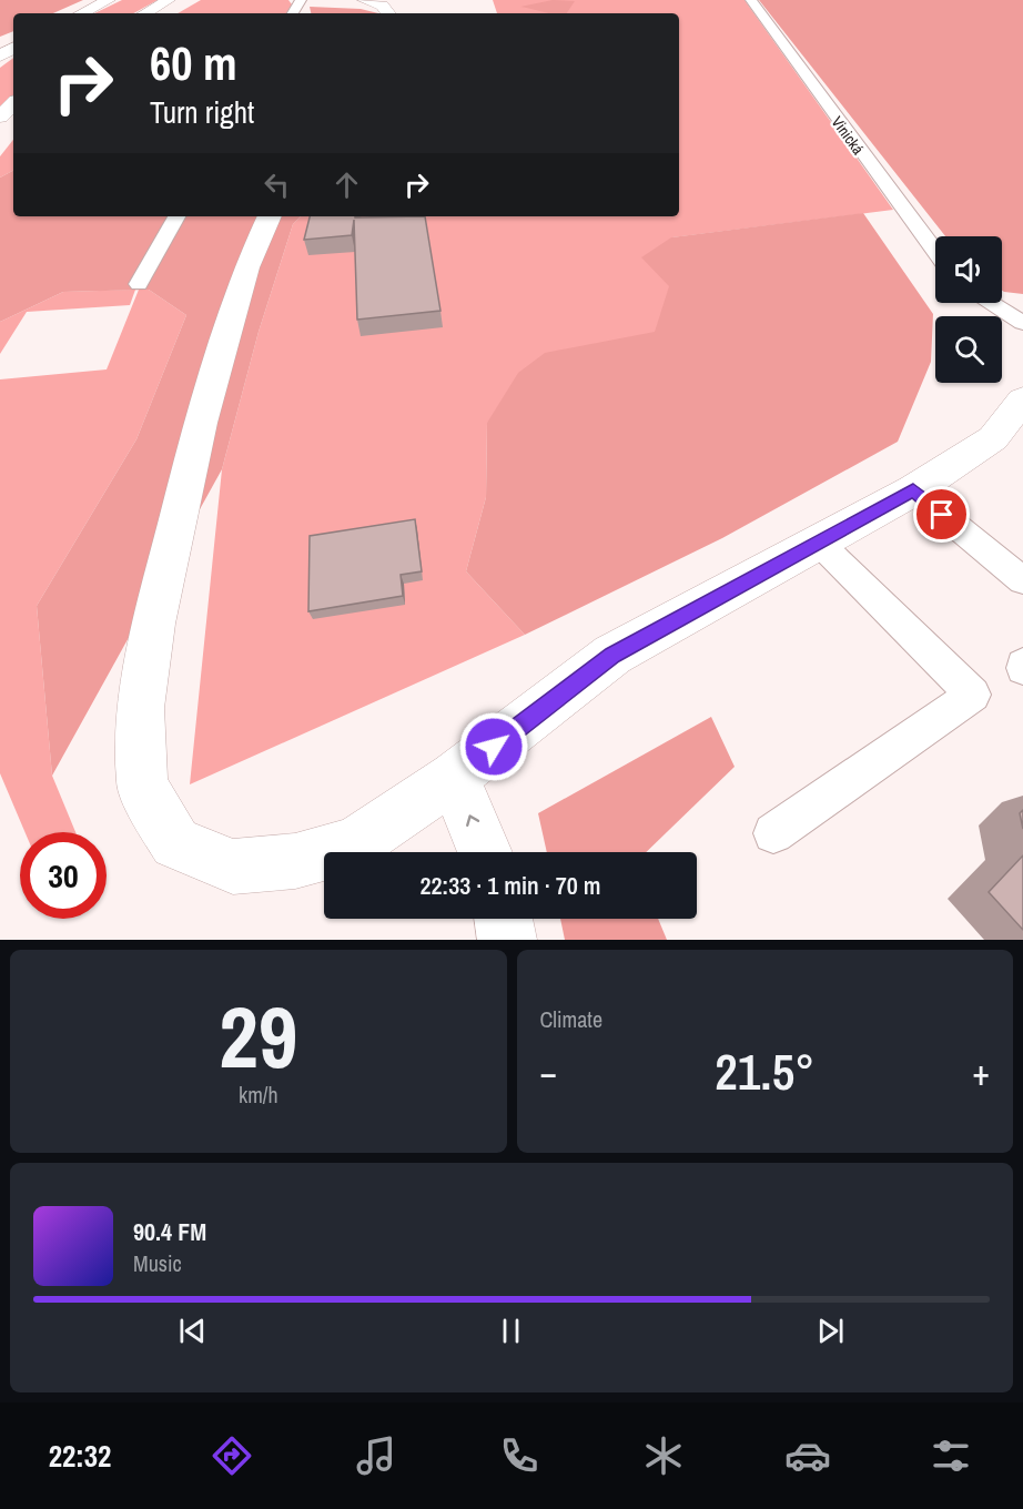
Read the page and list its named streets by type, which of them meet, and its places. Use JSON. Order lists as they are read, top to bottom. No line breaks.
{"streets":{"lane":["Vinická"]},"page":{"turn":["60 m","Turn right"],"limit":"30","trip":"22:33 · 1 min · 70 m","tile":[["29","km/h"],"Climate"],"heat":["−","21.5°","+"],"song":["90.4 FM","Music"],"tabs":"22:32"}}
